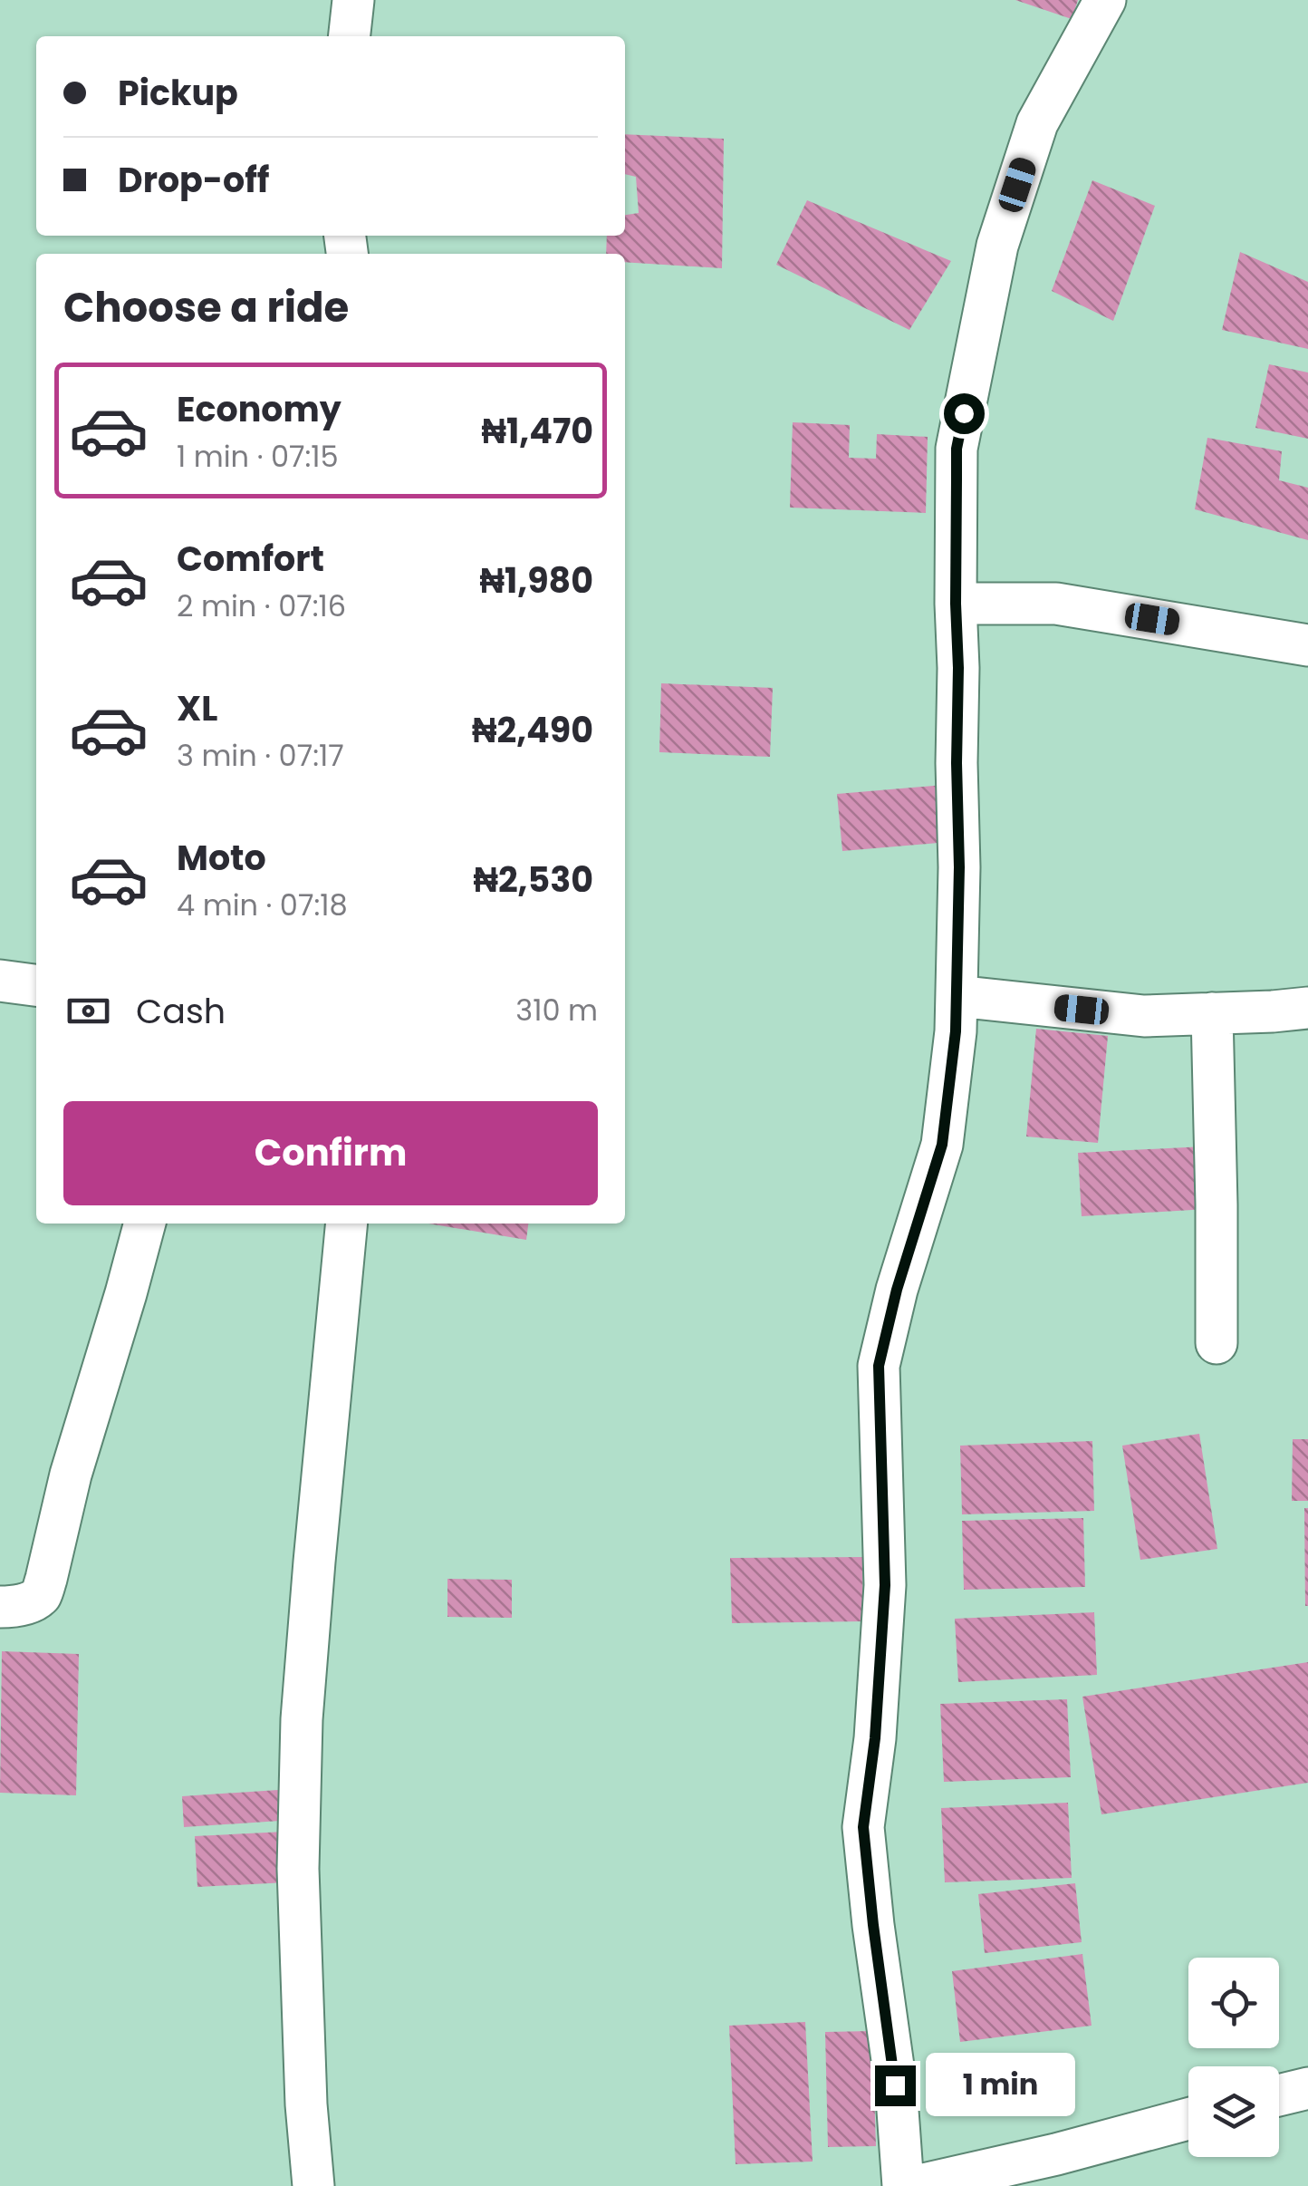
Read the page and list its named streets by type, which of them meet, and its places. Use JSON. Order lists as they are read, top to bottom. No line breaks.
{"page":{"banner":["Pickup","Drop-off"],"heading":"Choose a ride","list":[{"name":"Economy","note":"1 min · 07:15","value":"₦1,470"},{"name":"Comfort","note":"2 min · 07:16","value":"₦1,980"},{"name":"XL","note":"3 min · 07:17","value":"₦2,490"},{"name":"Moto","note":"4 min · 07:18","value":"₦2,530"}],"pay":["Cash","310 m"],"buttons":"Confirm","bubble":"1 min"}}
